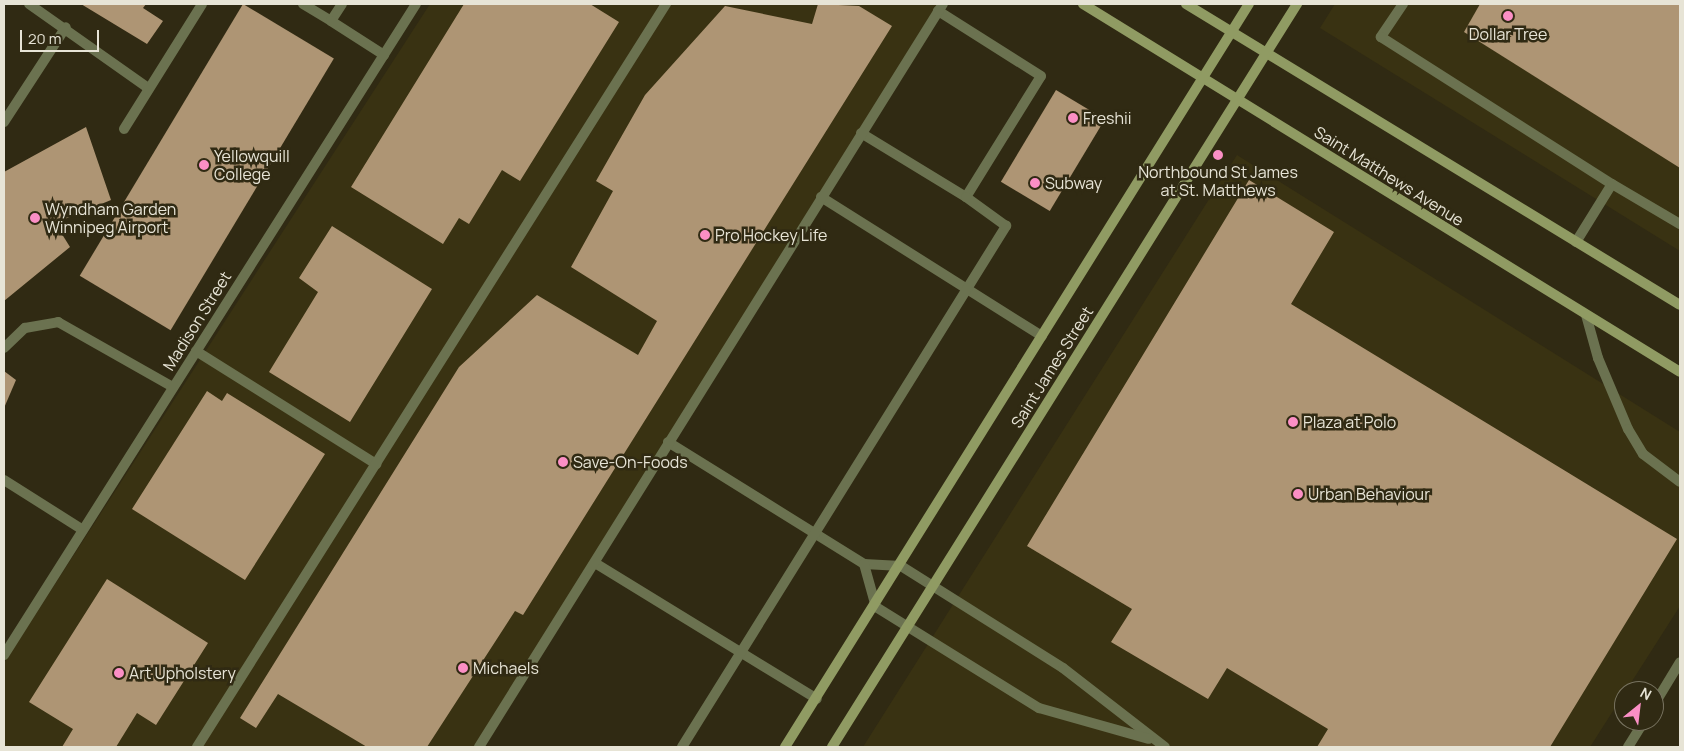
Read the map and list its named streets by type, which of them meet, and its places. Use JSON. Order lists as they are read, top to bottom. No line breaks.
{"streets":{"main road":["Saint Matthews Avenue","Saint James Street"],"street":["Madison Street"]},"crossings":[["Saint Matthews Avenue","Saint James Street"]],"places":["Dollar Tree","Freshii","Northbound St James at St. Matthews","Yellowquill College","Subway","Wyndham Garden Winnipeg Airport","Pro Hockey Life","Plaza at Polo","Save-On-Foods","Urban Behaviour","Michaels","Art Upholstery"],"scale_bar":"20 m","north":"top right"}
